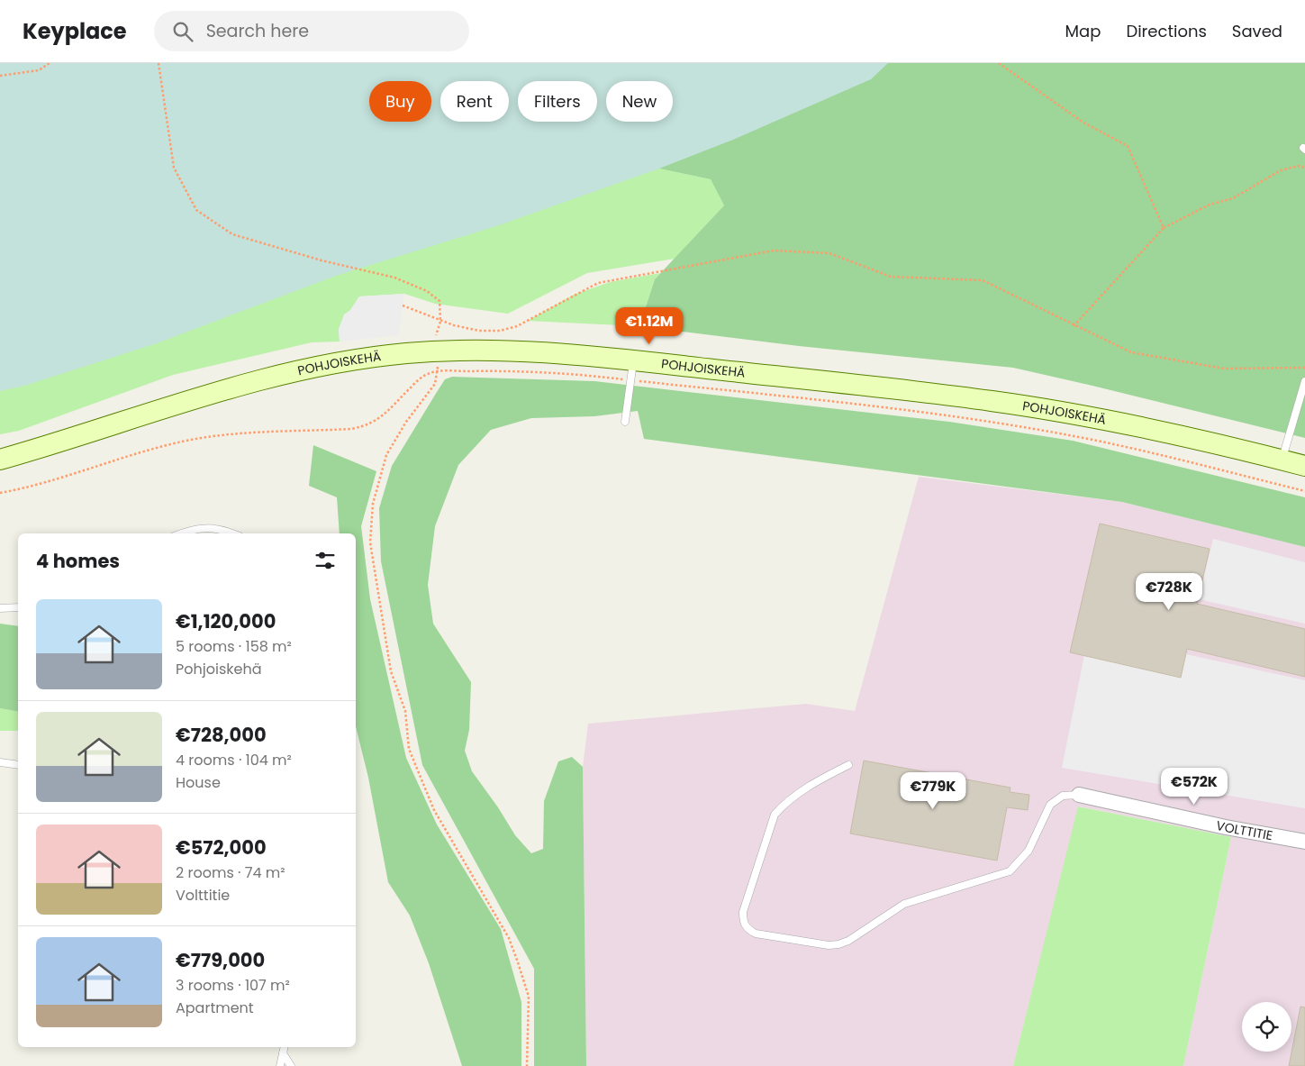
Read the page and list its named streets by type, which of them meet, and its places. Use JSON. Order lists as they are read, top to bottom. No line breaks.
{"streets":{"main road":["POHJOISKEHÄ"],"street":["VOLTTITIE"]},"page":{"header":"Keyplace","search":"Search here","nav":["Map","Directions","Saved"],"chip":["Buy","Rent","Filters","New"],"price":["€1.12M","€728K","€572K","€779K"],"heading":"4 homes","list":[{"name":"€1,120,000","note":"5 rooms · 158 m² · Pohjoiskehä"},{"name":"€728,000","note":"4 rooms · 104 m² · House"},{"name":"€572,000","note":"2 rooms · 74 m² · Volttitie"},{"name":"€779,000","note":"3 rooms · 107 m² · Apartment"}]}}
